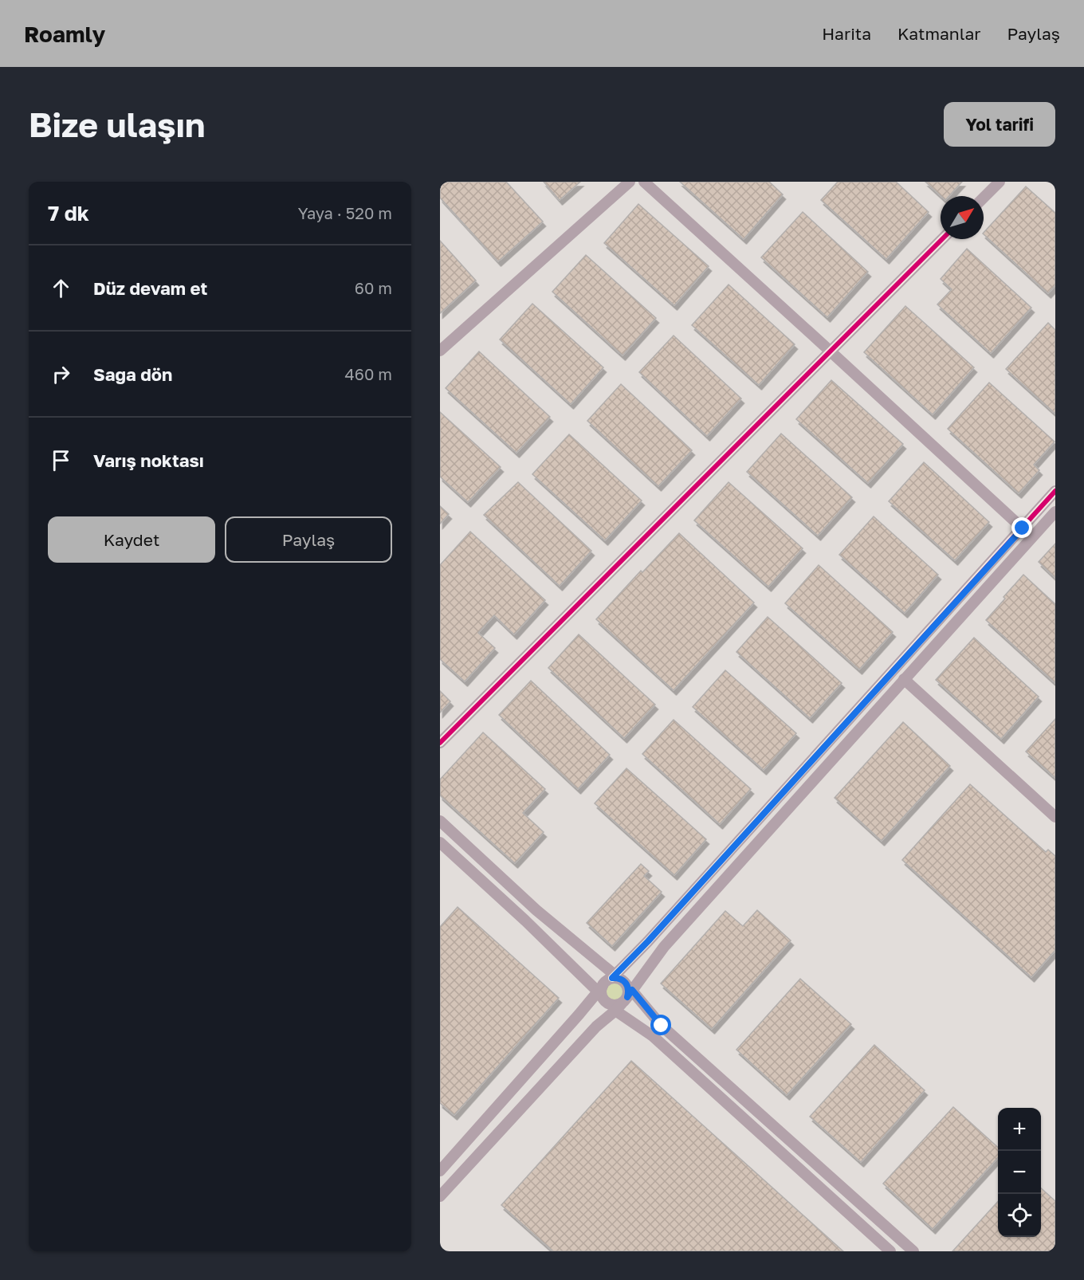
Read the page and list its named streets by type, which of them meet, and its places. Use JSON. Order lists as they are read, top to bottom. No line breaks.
{"north":"top right","page":{"header":"Roamly","nav":["Harita","Katmanlar","Paylaş"],"buttons":["Yol tarifi",["Kaydet","Paylaş"]],"title":"Bize ulaşın","heading":["7 dk","Yaya · 520 m"],"list":[["Düz devam et","60 m"],["Sağa dön","460 m"],"Varış noktası"],"map_buttons":["+","−"]}}
